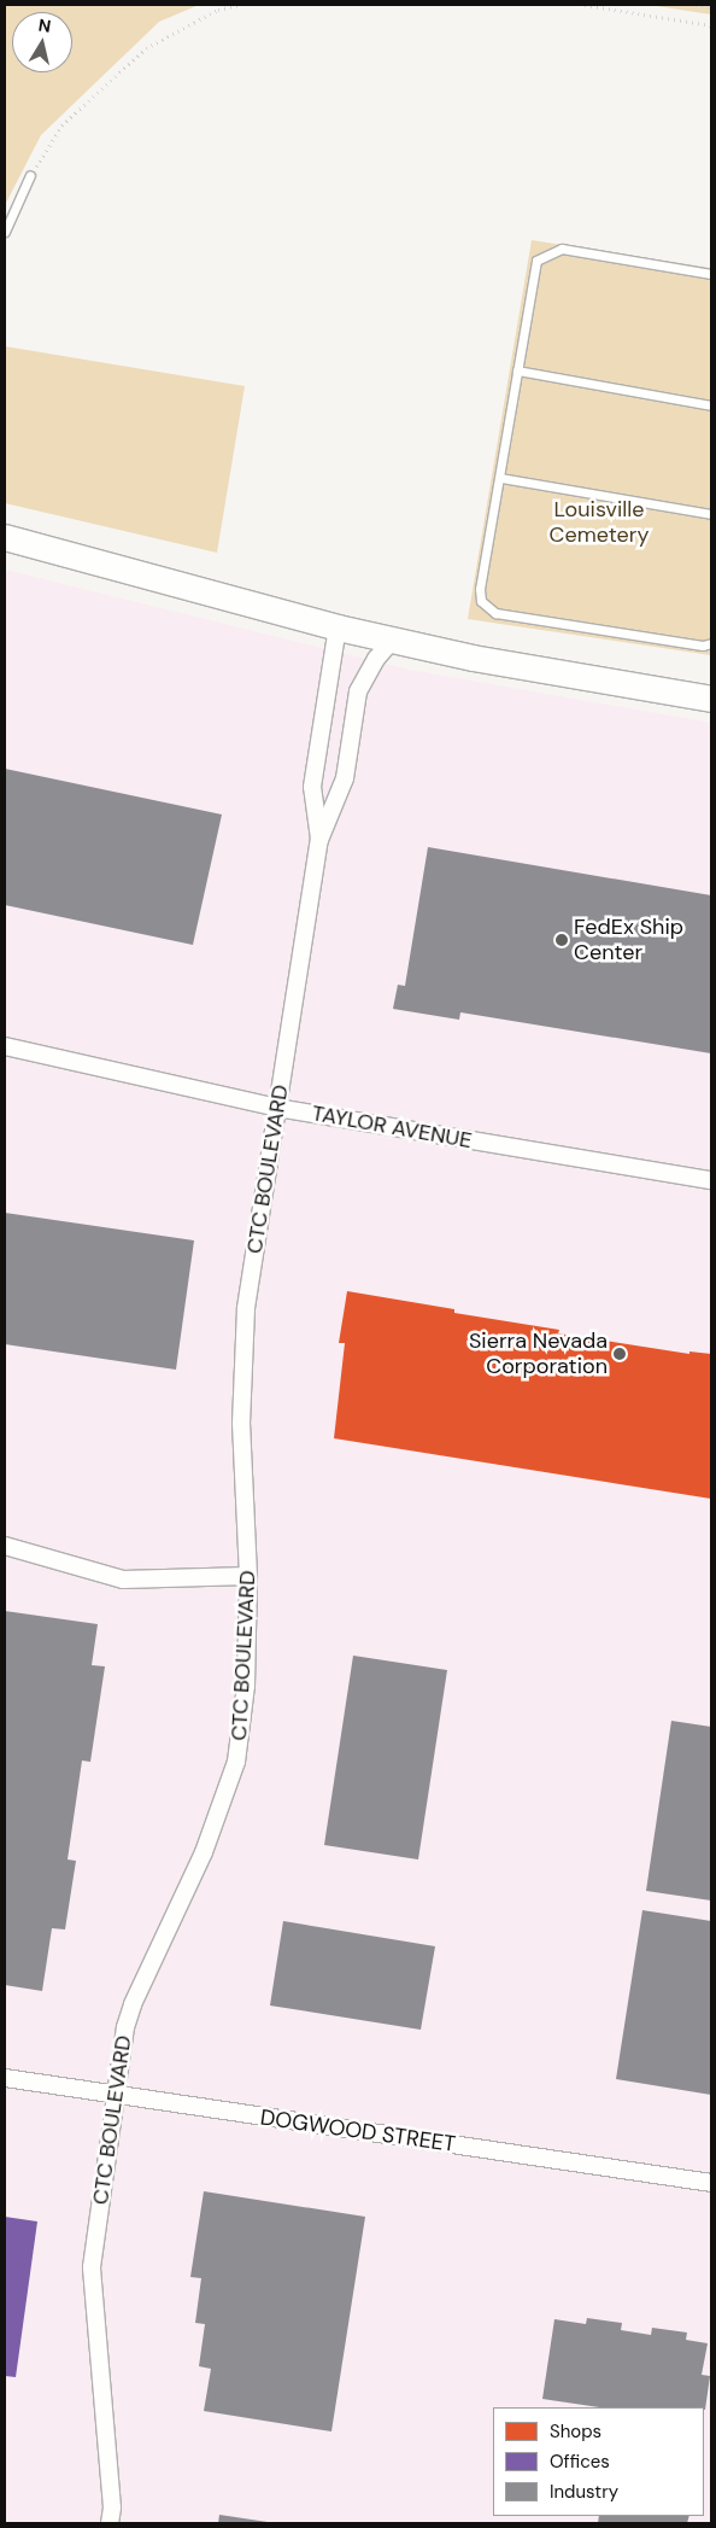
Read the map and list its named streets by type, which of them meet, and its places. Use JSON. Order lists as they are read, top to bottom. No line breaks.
{"streets":{"street":["TAYLOR AVENUE","CTC BOULEVARD","DOGWOOD STREET"]},"crossings":[["TAYLOR AVENUE","CTC BOULEVARD"],["CTC BOULEVARD","DOGWOOD STREET"]],"parks":["Louisville Cemetery"],"places":["FedEx Ship Center","Sierra Nevada Corporation"],"legend":["Shops","Offices","Industry"],"north":"top"}
